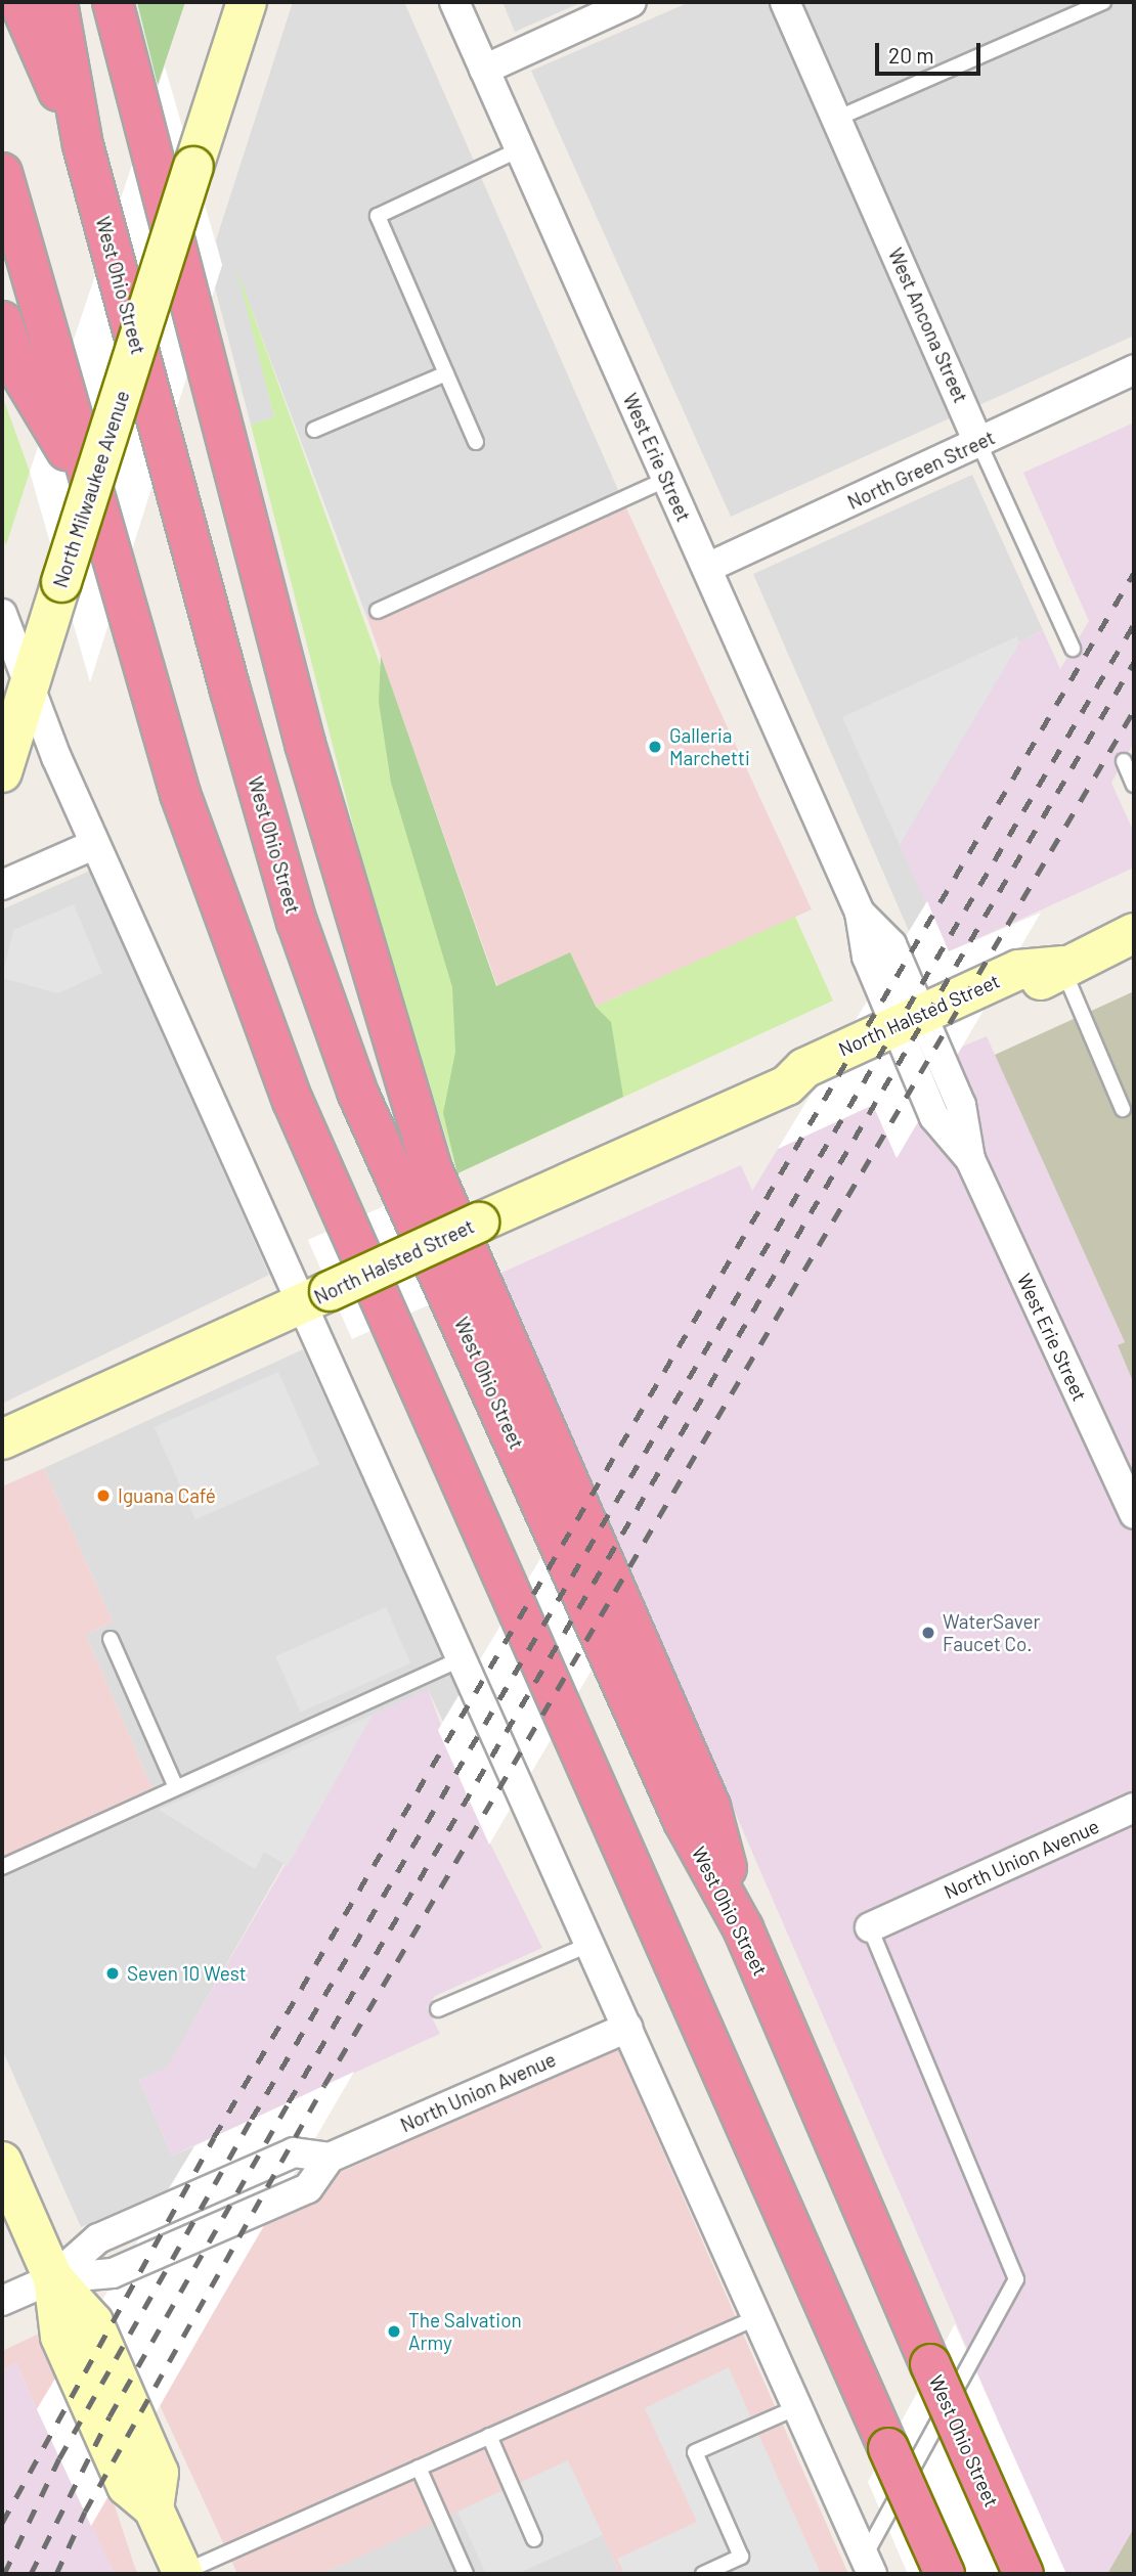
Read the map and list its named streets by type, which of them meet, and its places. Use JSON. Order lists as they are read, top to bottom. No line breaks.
{"streets":{"highway":["West Ohio Street"],"main road":["North Milwaukee Avenue","North Halsted Street"],"street":["West Ancona Street","West Erie Street","North Green Street","North Union Avenue"]},"crossings":[["West Ancona Street","North Green Street"],["West Erie Street","North Green Street"],["West Erie Street","North Halsted Street"]],"places":["Galleria Marchetti","Iguana Café","WaterSaver Faucet Co.","Seven 10 West","The Salvation Army"],"scale_bar":"20 m"}
